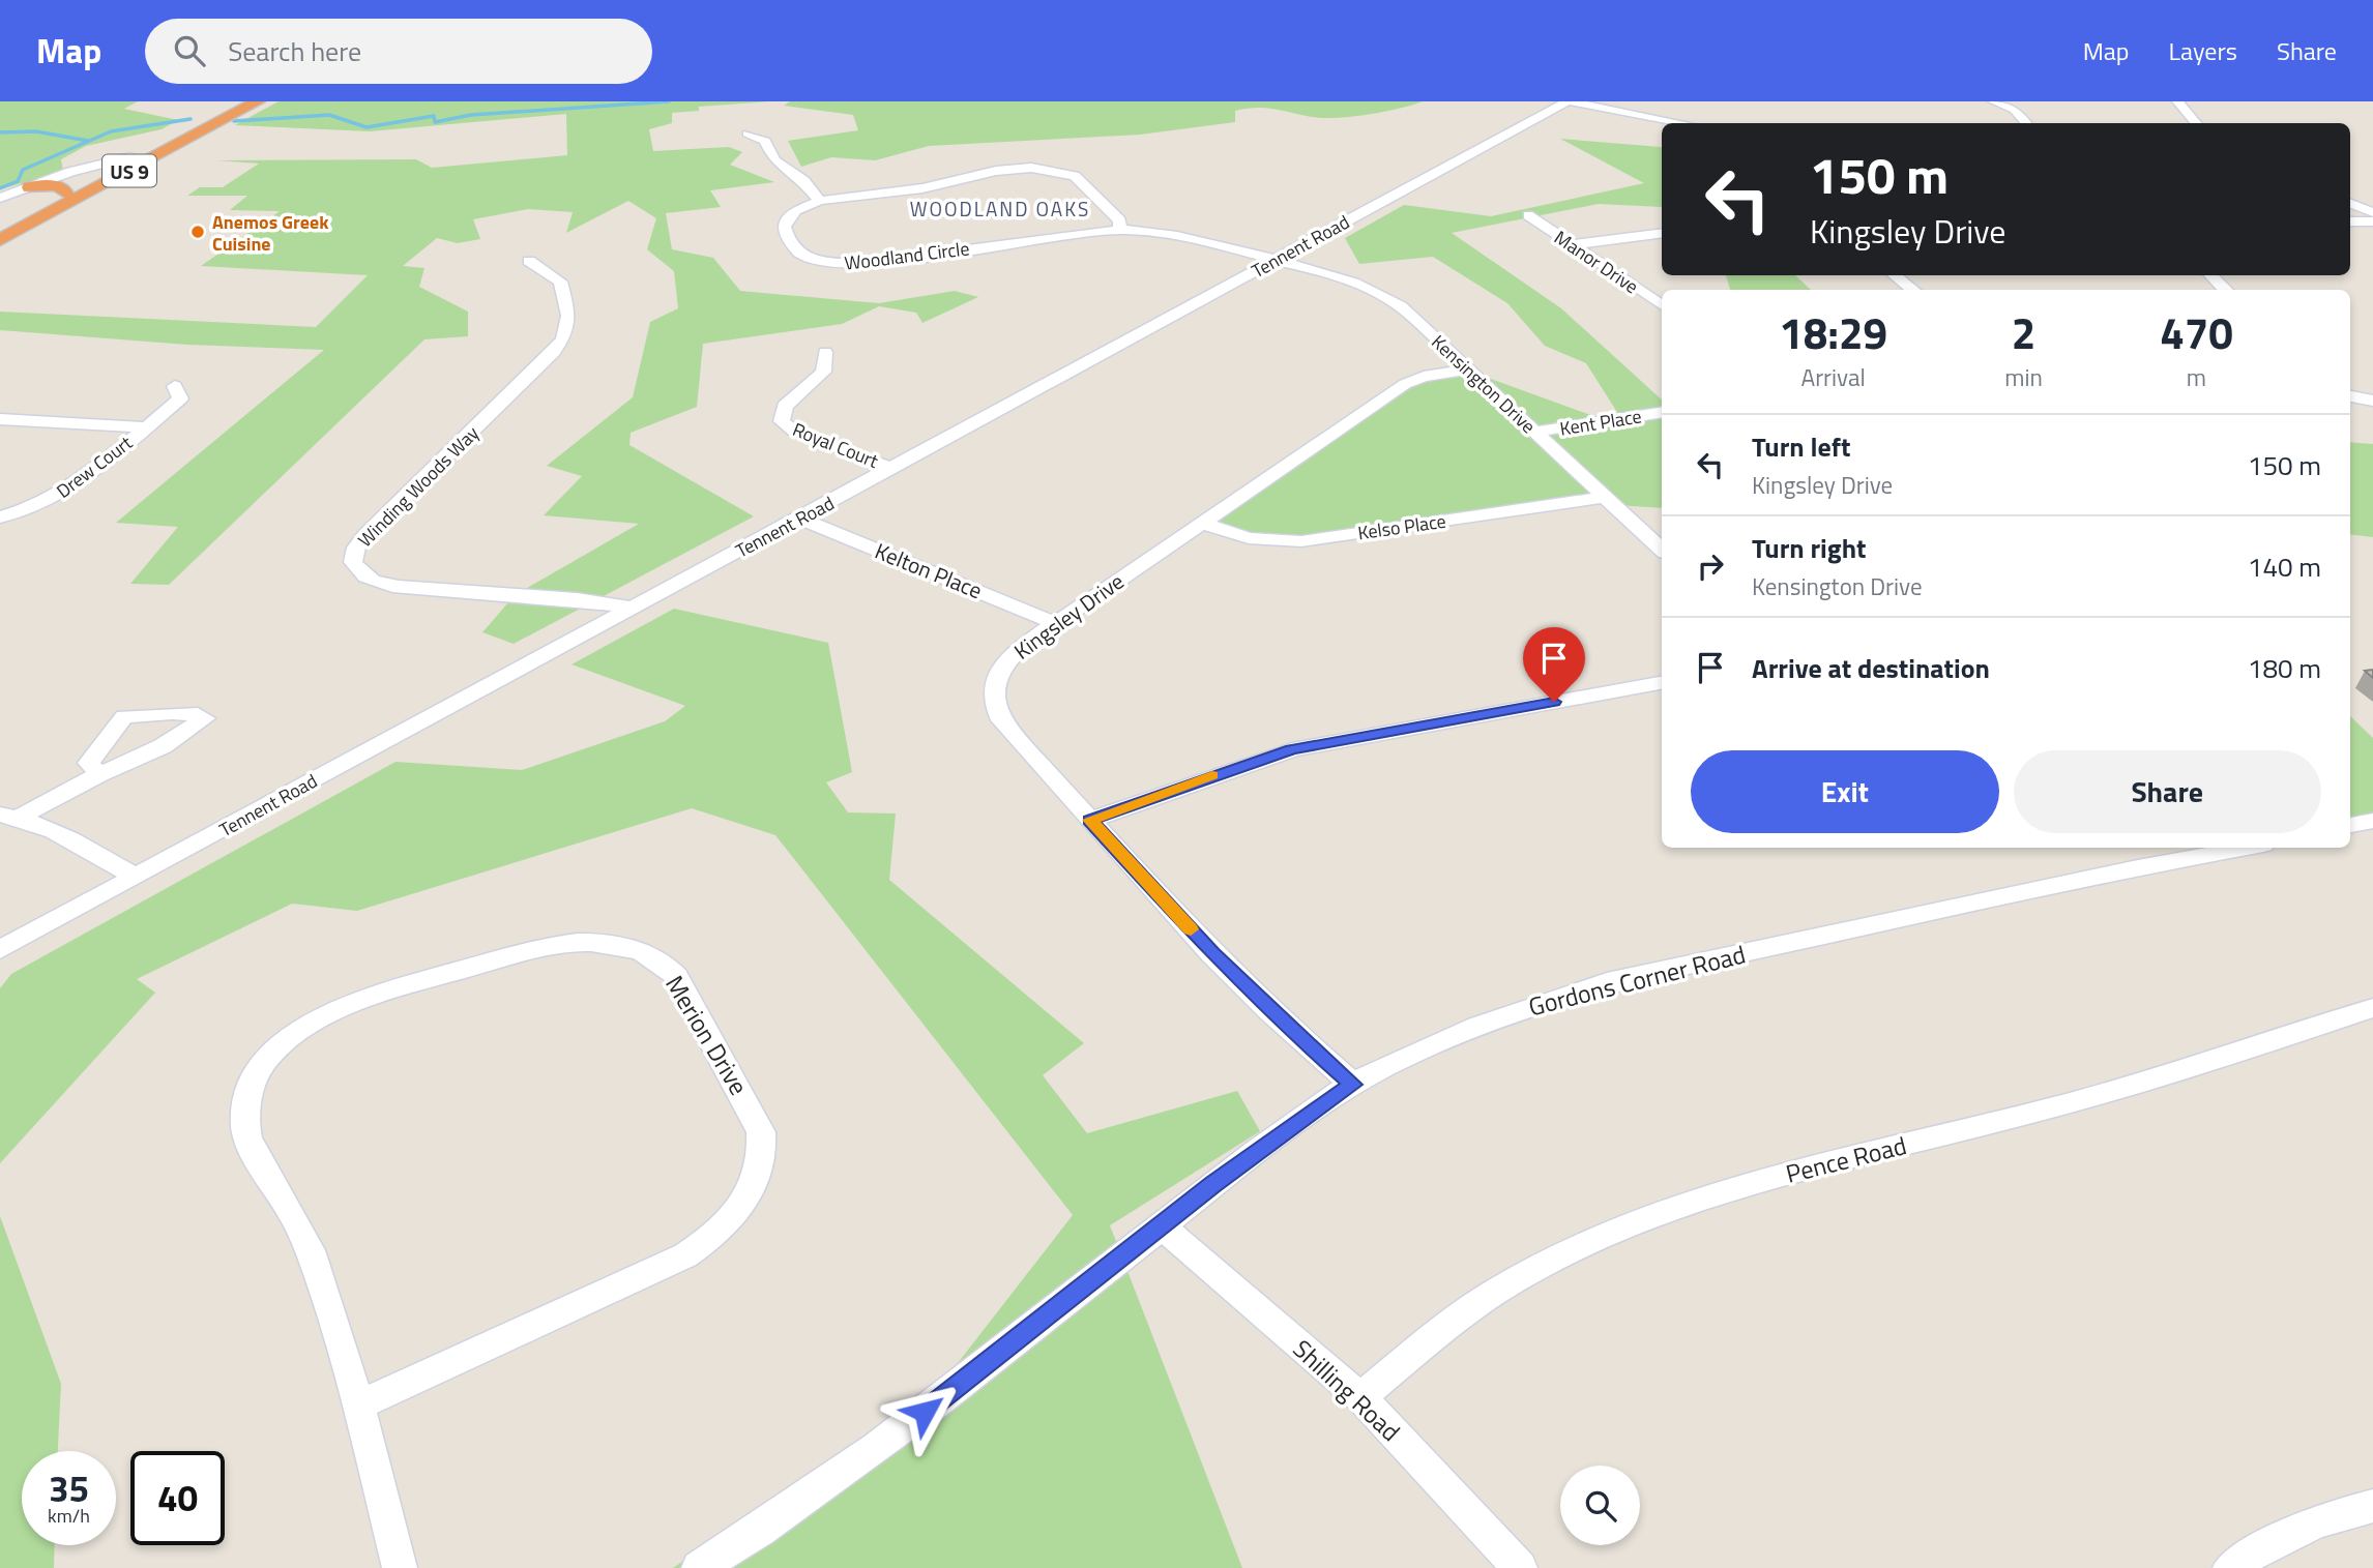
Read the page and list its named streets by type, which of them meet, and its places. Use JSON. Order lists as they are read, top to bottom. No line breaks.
{"streets":{"highway":["US 9"],"street":["Tennent Road","Woodland Circle","Manor Drive","Kensington Drive","Kent Place","Royal Court","Drew Court","Winding Woods Way","Kelso Place","Kelton Place","Kingsley Drive","Gordons Corner Road","Merion Drive","Pence Road","Shilling Road"]},"crossings":[["Tennent Road","Woodland Circle"],["Tennent Road","Kensington Drive"],["Tennent Road","Royal Court"],["Tennent Road","Winding Woods Way"],["Tennent Road","Kelton Place"],["Woodland Circle","Kensington Drive"],["Kensington Drive","Kent Place"],["Kensington Drive","Kelso Place"],["Kensington Drive","Kingsley Drive"],["Kelso Place","Kingsley Drive"],["Kelton Place","Kingsley Drive"],["Kingsley Drive","Gordons Corner Road"],["Gordons Corner Road","Shilling Road"],["Pence Road","Shilling Road"]],"districts":["WOODLAND OAKS"],"places":["Anemos Greek Cuisine"],"page":{"header":"Map","search":"Search here","nav":["Map","Layers","Share"],"turn":["150 m","Kingsley Drive"],"eta":["18:29","Arrival","2","min","470","m"],"list":[{"name":"Turn left","note":"Kingsley Drive","value":"150 m"},{"name":"Turn right","note":"Kensington Drive","value":"140 m"},{"name":"Arrive at destination","value":"180 m"}],"buttons":["Exit","Share"],"speed":"35 km/h","limit":"40"}}
